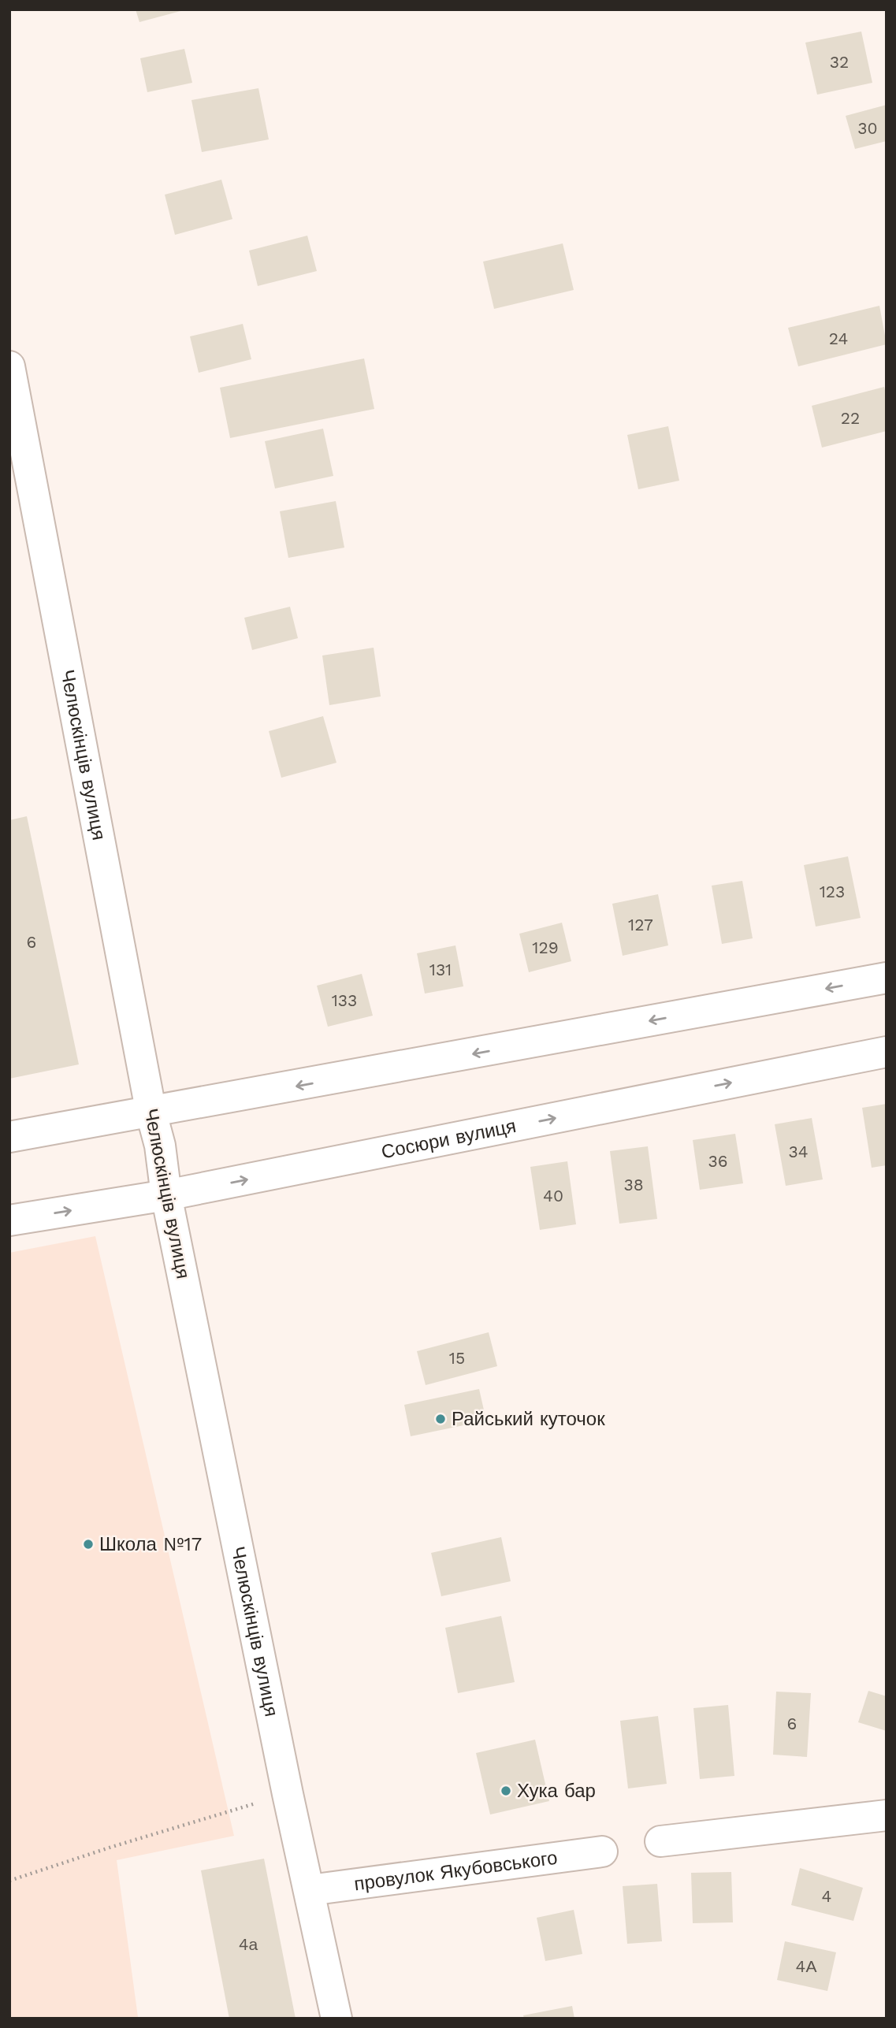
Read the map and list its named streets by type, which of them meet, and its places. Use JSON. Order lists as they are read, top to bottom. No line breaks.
{"streets":{"street":["Челюскінців вулиця","Сосюри вулиця","провулок Якубовського"]},"crossings":[["Челюскінців вулиця","Сосюри вулиця"],["Челюскінців вулиця","провулок Якубовського"]],"places":["Райський куточок","Школа №17","Хука бар"],"house_numbers":["32","30","24","22","123","127","6","129","131","133","34","36","38","40","15","6","4","4а","4А"]}
